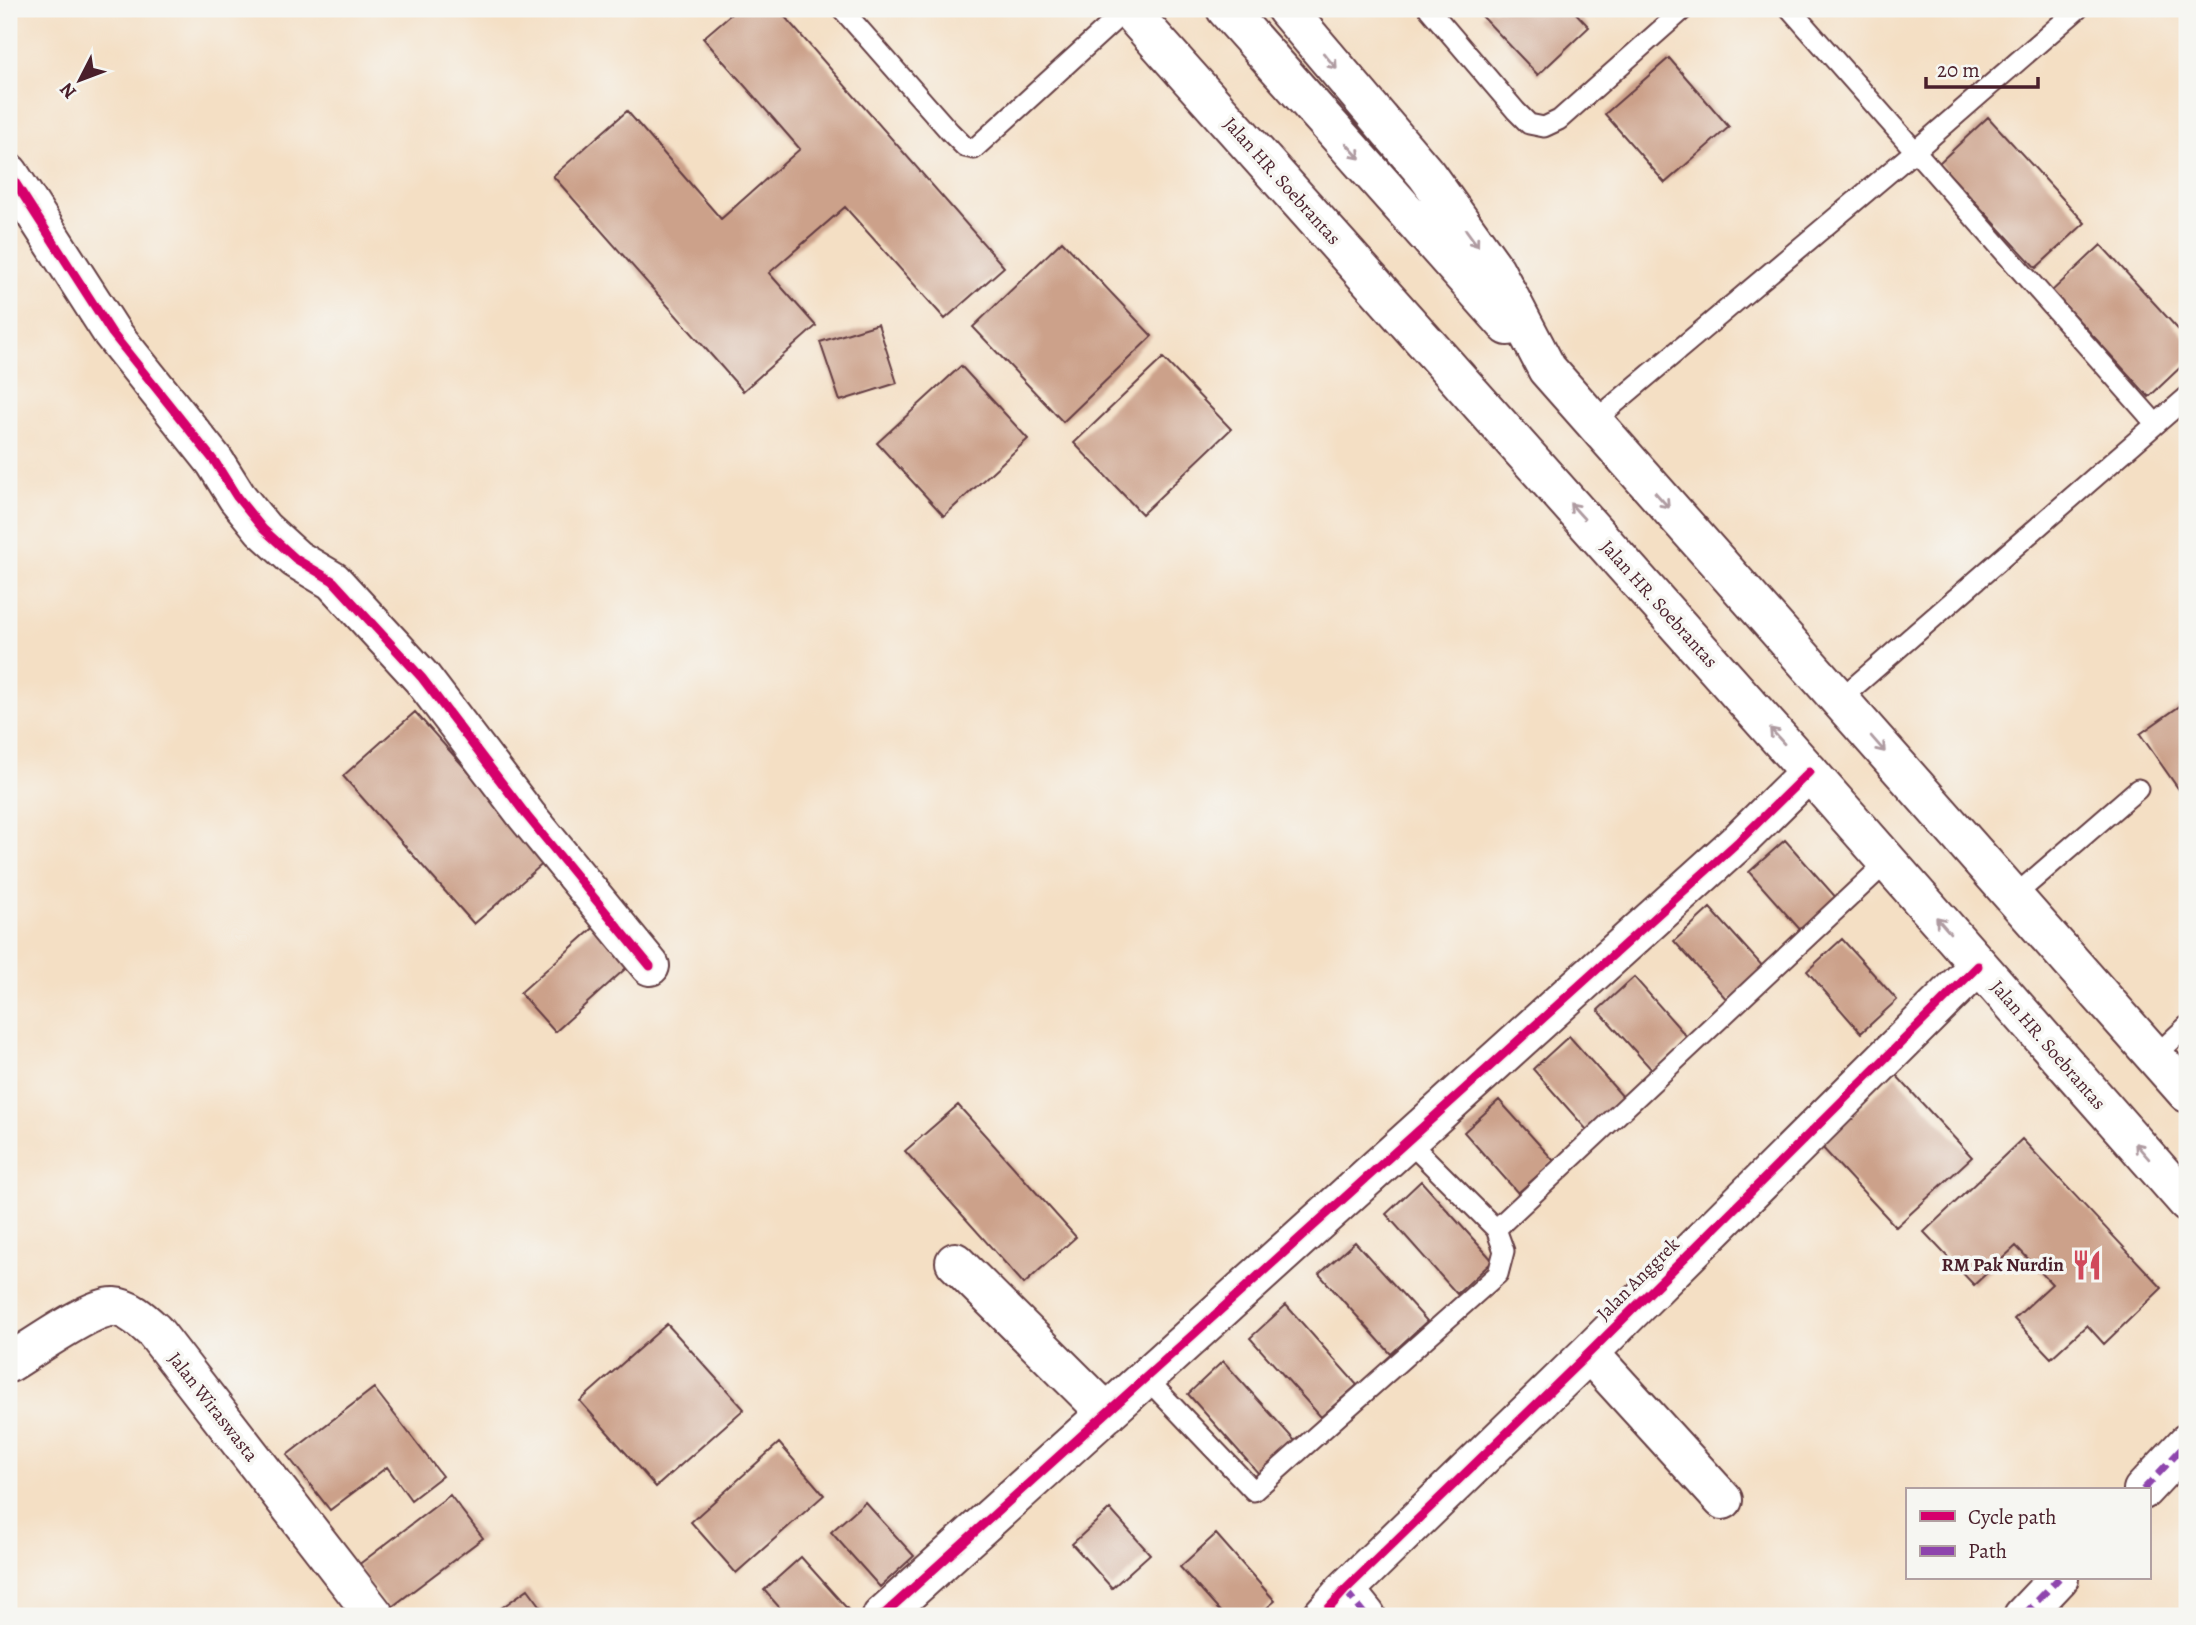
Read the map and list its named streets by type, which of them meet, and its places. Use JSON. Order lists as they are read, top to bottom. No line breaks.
{"streets":{"street":["Jalan HR. Soebrantas","Jalan Anggrek","Jalan Wiraswasta"]},"crossings":[["Jalan HR. Soebrantas","Jalan Anggrek"]],"places":{"restaurant":["RM Pak Nurdin"]},"legend":["Cycle path","Path"],"scale_bar":"20 m","north":"bottom left"}
